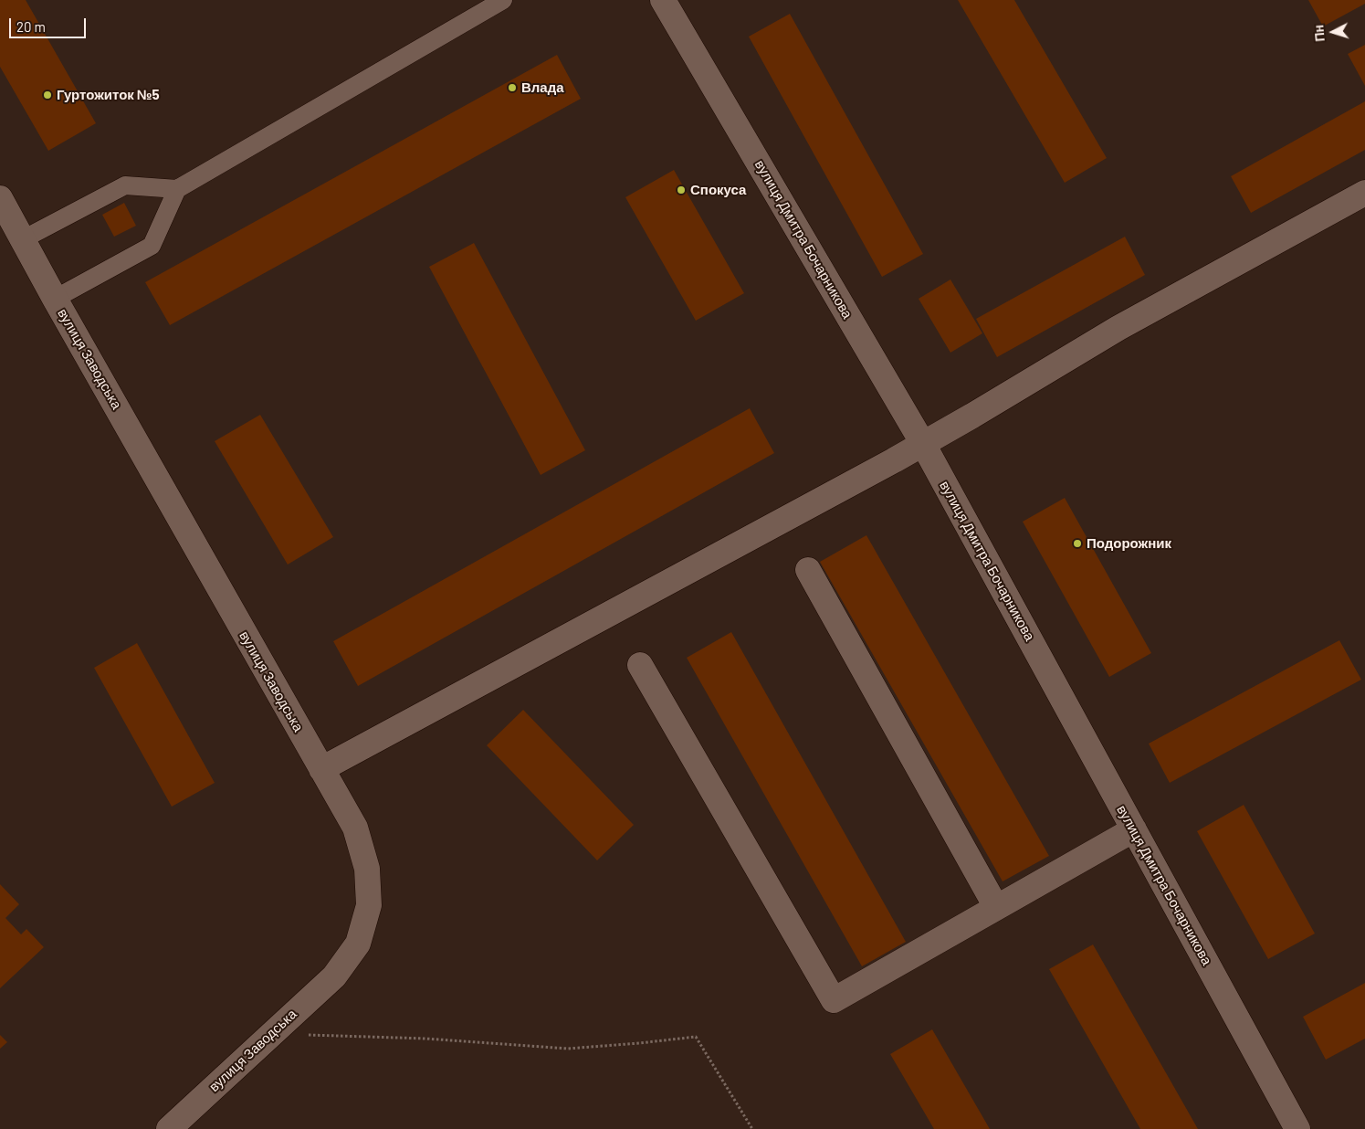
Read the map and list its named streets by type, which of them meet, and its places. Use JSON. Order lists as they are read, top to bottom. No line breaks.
{"streets":{"street":["вулиця Дмитра Бочарникова","вулиця Заводська"]},"places":["Влада","Гуртожиток №5","Спокуса","Подорожник"],"scale_bar":"20 m","north":"left"}
